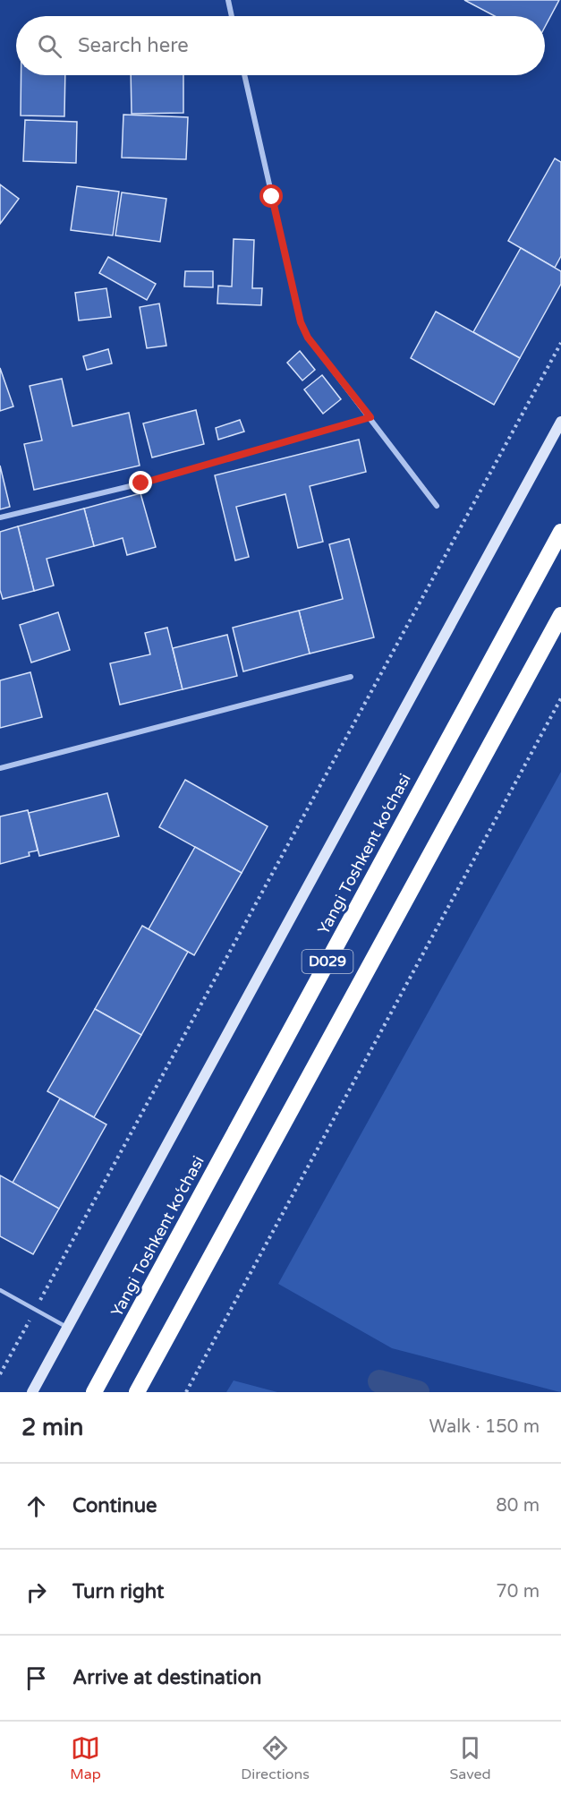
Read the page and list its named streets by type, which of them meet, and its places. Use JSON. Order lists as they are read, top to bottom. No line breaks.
{"streets":{"highway":["Yangi Toshkent ko‘chasi","D029"]},"page":{"search":"Search here","heading":["2 min","Walk · 150 m"],"list":[["Continue","80 m"],["Turn right","70 m"],"Arrive at destination"],"nav":["Map","Directions","Saved"]}}
